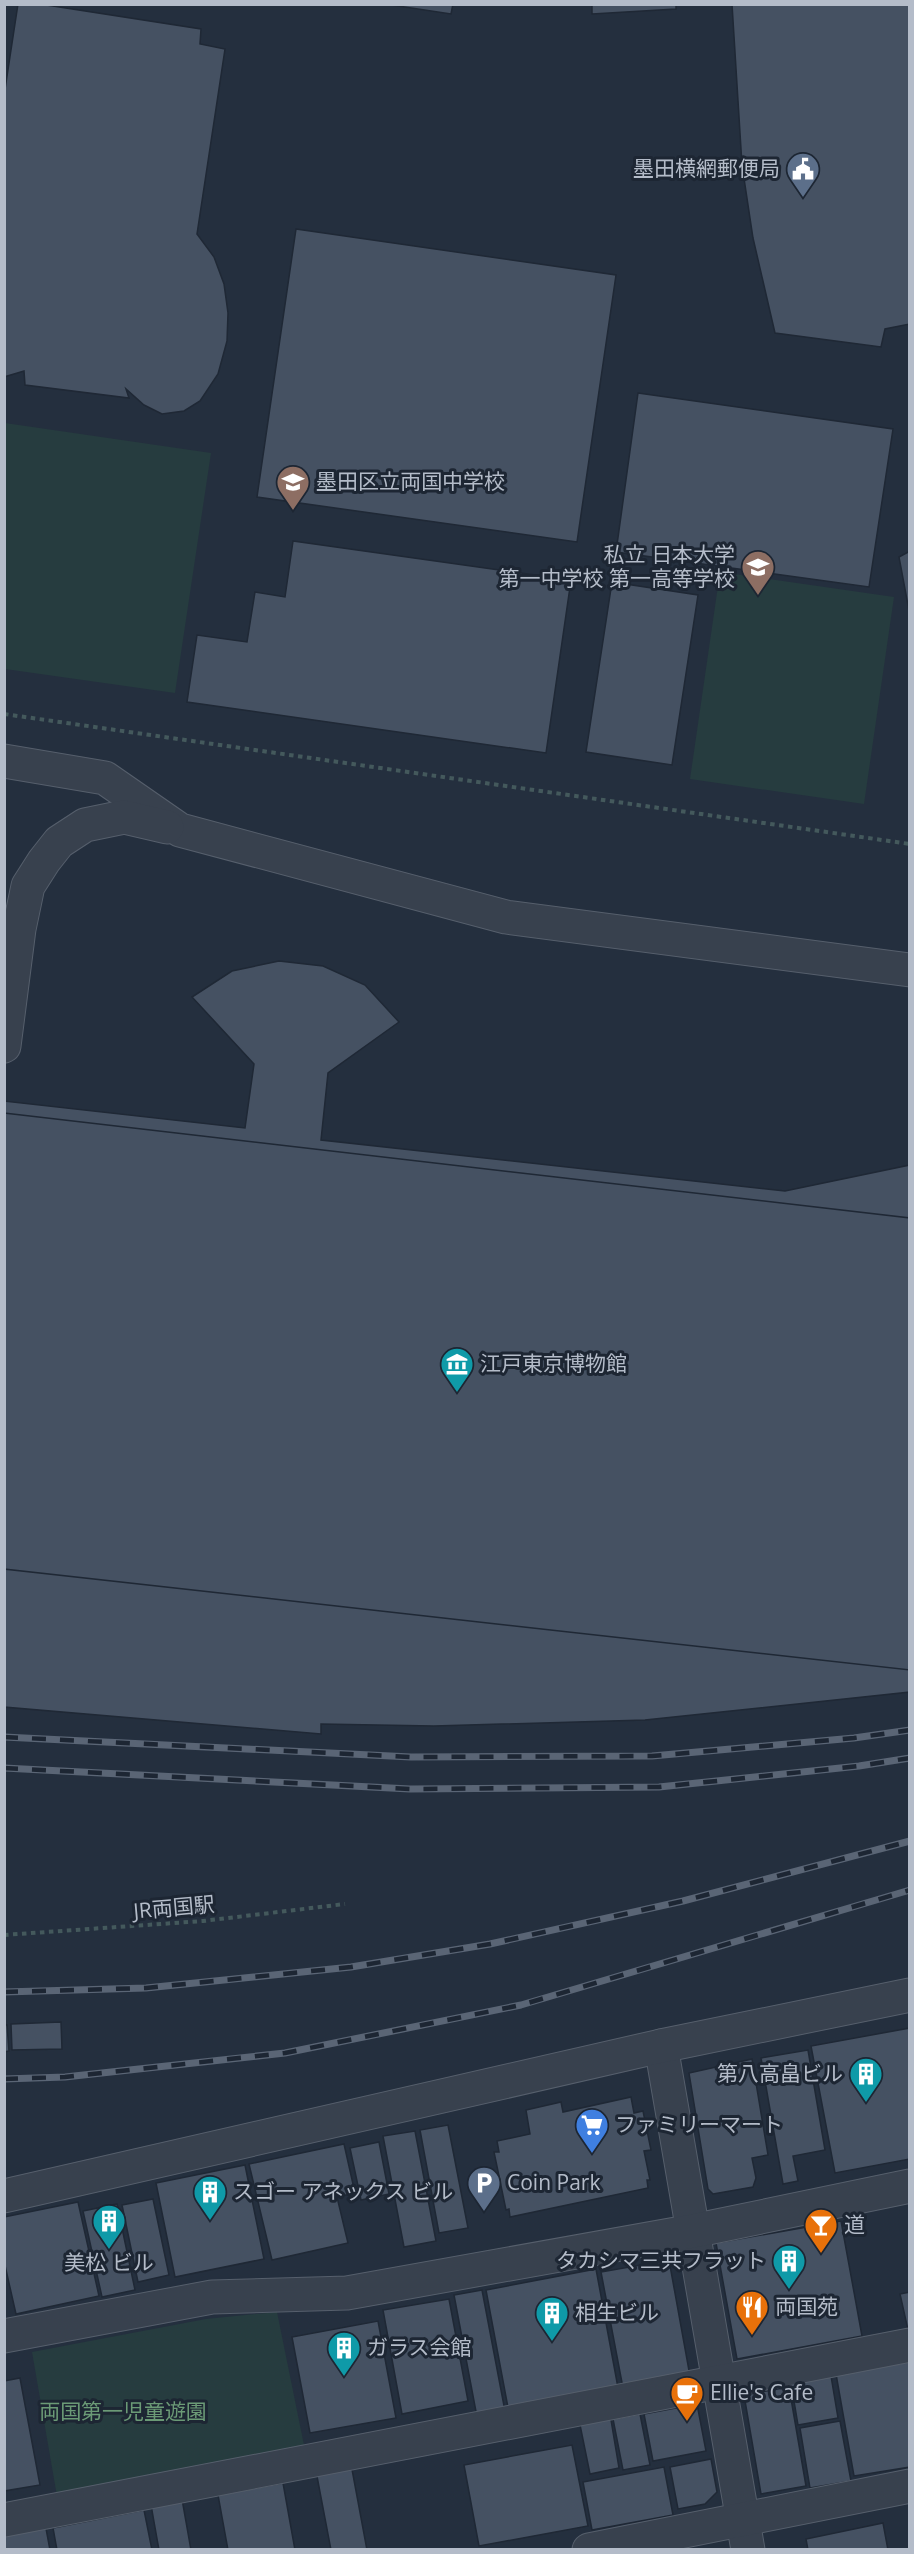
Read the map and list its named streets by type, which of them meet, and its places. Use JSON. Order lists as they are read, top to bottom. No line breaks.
{"streets":{"path":["JR両国駅"]},"parks":["両国第一児童遊園"],"places":{"public building":["墨田横網郵便局"],"school or university":["墨田区立両国中学校","私立 日本大学 第一中学校 第一高等学校"],"museum":["江戸東京博物館"],"building":["第八高畠ビル","スゴー アネックス ビル","美松 ビル","タカシマ三共フラット","相生ビル","ガラス会館"],"supermarket":["ファミリーマート"],"parking":["Coin Park"],"bar":["道"],"restaurant":["両国苑"],"cafe":["Ellie's Cafe"]}}
